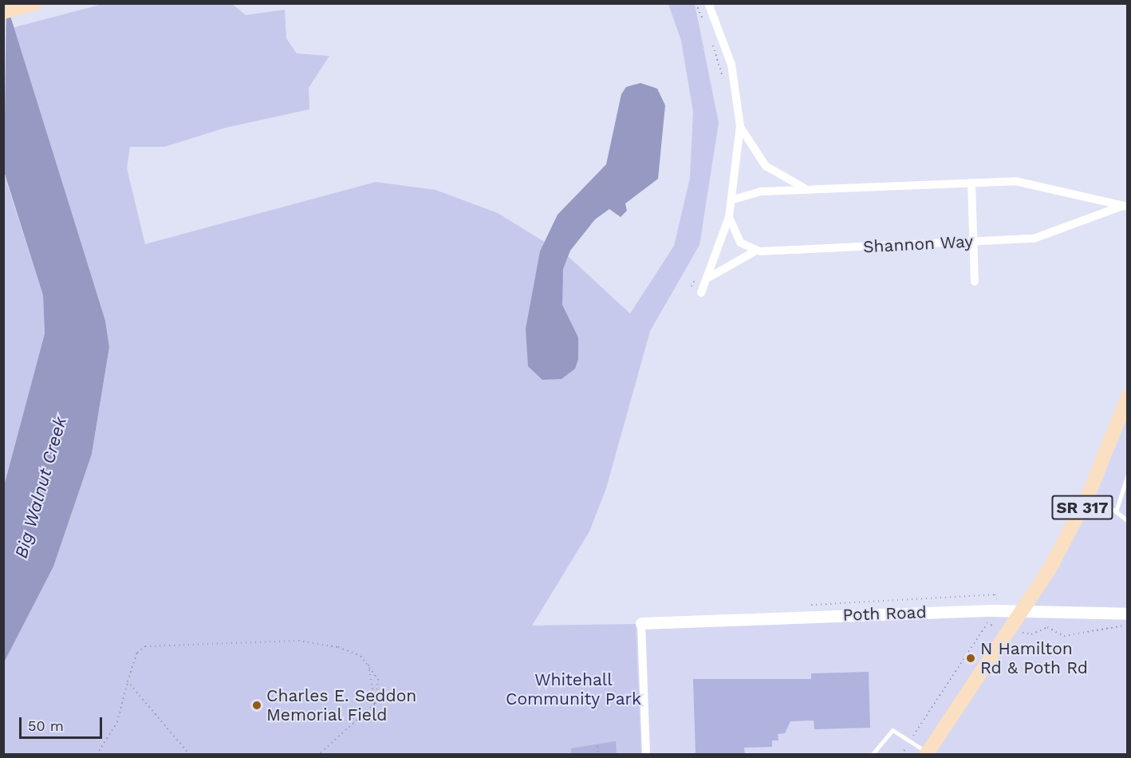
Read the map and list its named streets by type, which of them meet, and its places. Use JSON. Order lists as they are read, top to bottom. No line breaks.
{"streets":{"main road":["SR 317"],"street":["Shannon Way","Poth Road"]},"crossings":[["SR 317","Poth Road"]],"water":["Big Walnut Creek"],"parks":["Whitehall Community Park"],"places":["N Hamilton Rd & Poth Rd","Charles E. Seddon Memorial Field"],"scale_bar":"50 m"}
